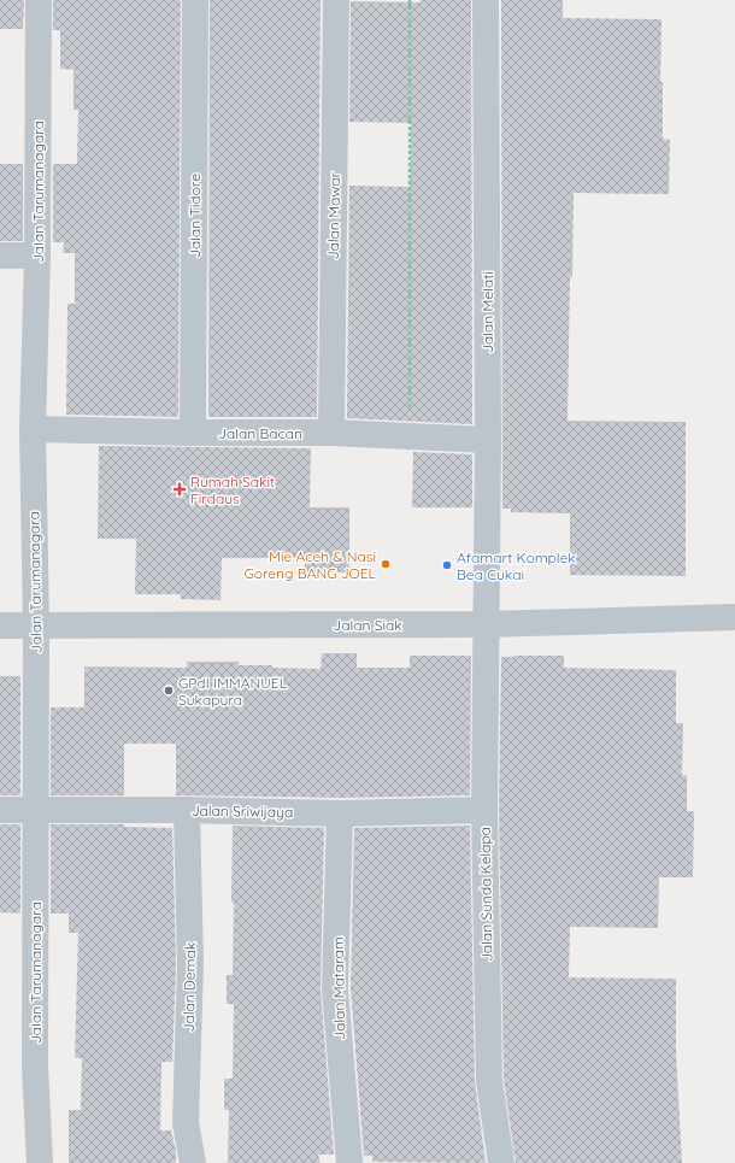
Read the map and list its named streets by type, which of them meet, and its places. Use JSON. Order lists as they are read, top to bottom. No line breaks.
{"streets":{"street":["Jalan Tarumanagara","Jalan Tidore","Jalan Mawar","Jalan Melati","Jalan Bacan","Jalan Siak","Jalan Sriwijaya","Jalan Sunda Kelapa","Jalan Demak","Jalan Mataram"]},"crossings":[["Jalan Tarumanagara","Jalan Bacan"],["Jalan Tarumanagara","Jalan Siak"],["Jalan Tarumanagara","Jalan Sriwijaya"],["Jalan Tidore","Jalan Bacan"],["Jalan Mawar","Jalan Bacan"],["Jalan Melati","Jalan Bacan"],["Jalan Melati","Jalan Siak"],["Jalan Melati","Jalan Sunda Kelapa"],["Jalan Siak","Jalan Sunda Kelapa"],["Jalan Sriwijaya","Jalan Sunda Kelapa"],["Jalan Sriwijaya","Jalan Demak"],["Jalan Sriwijaya","Jalan Mataram"]],"places":{"health":["Rumah Sakit Firdaus"],"other":["Mie Aceh & Nasi Goreng BANG JOEL","Afamart Komplek Bea Cukai","GPdI IMMANUEL Sukapura"]}}
